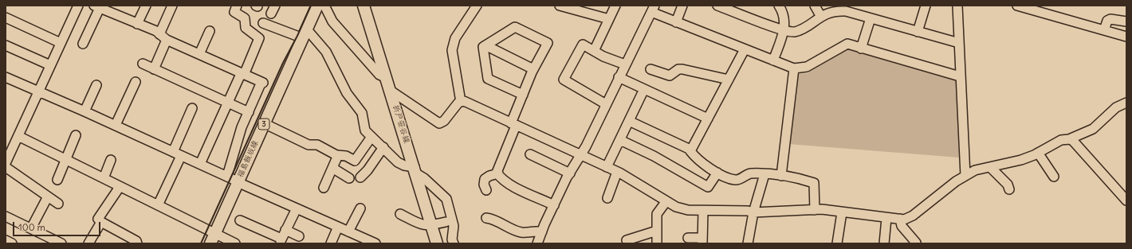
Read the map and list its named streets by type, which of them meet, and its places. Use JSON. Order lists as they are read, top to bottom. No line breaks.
{"streets":{"main road":["3","折戸笹谷線","福島飯坂線"]},"scale_bar":"100 m"}
